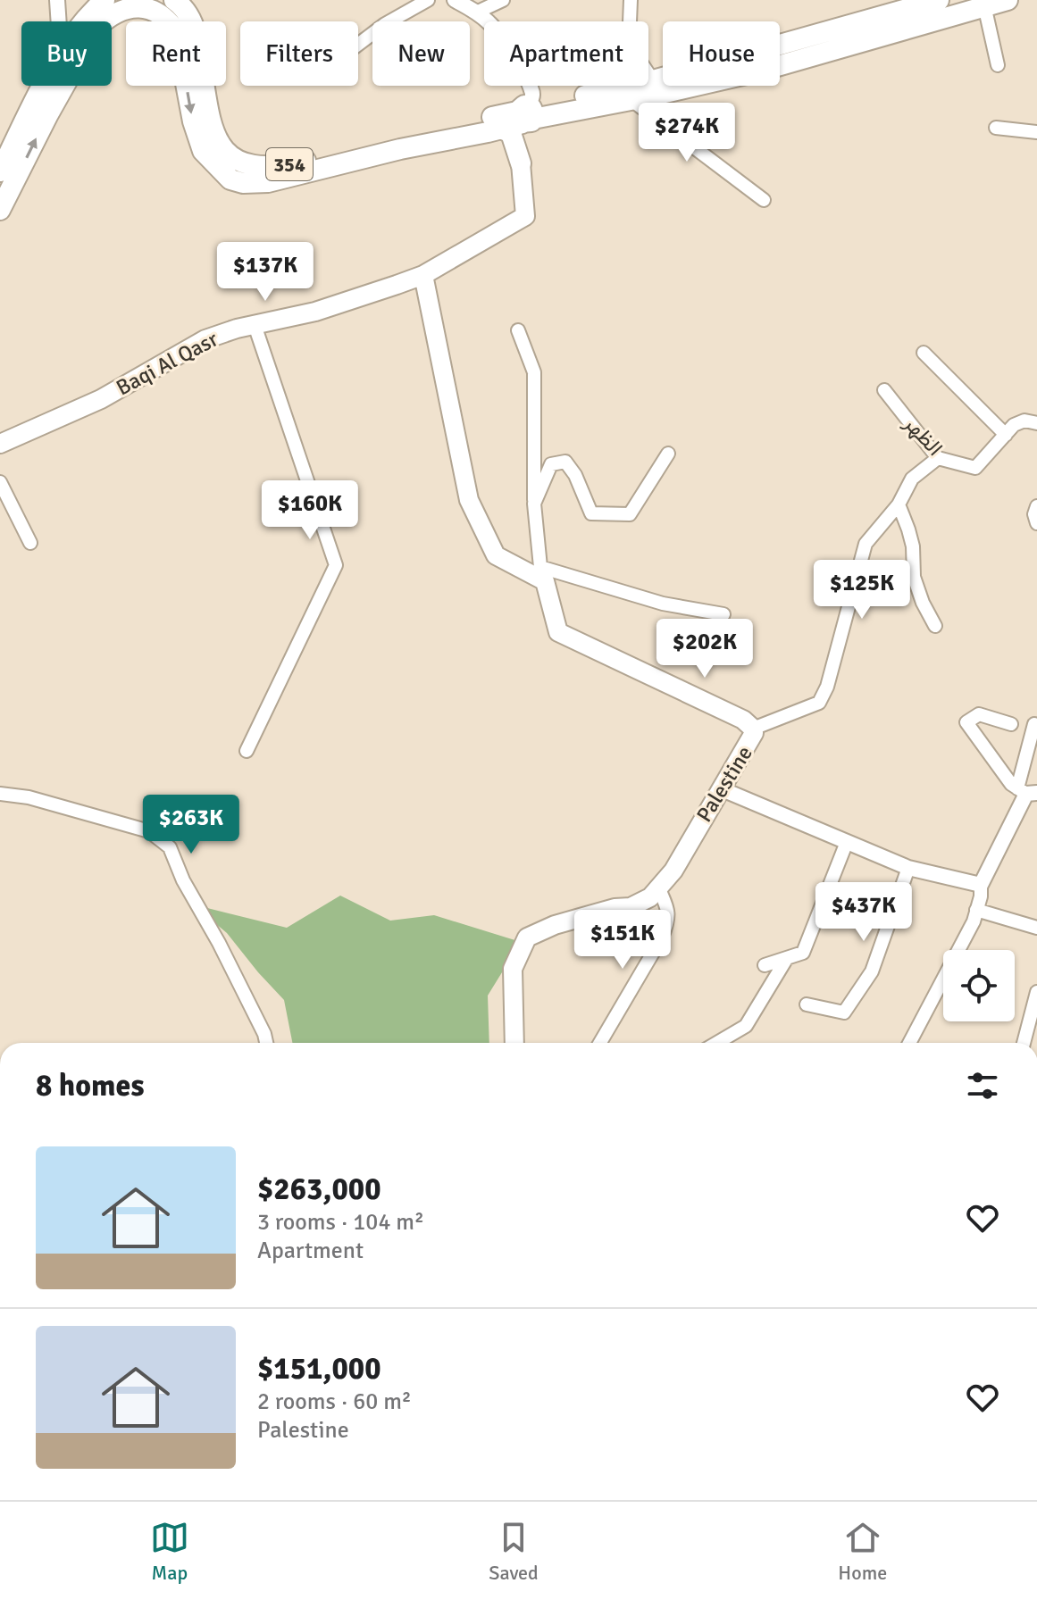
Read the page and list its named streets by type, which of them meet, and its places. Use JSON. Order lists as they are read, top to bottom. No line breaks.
{"streets":{"main road":["354","Baqi Al Qasr","Palestine"],"street":["الظهر"]},"page":{"chip":["Buy","Rent","Filters","New","Apartment","House"],"price":["$274K","$137K","$160K","$125K","$202K","$263K","$437K","$151K"],"heading":"8 homes","list":[{"name":"$263,000","note":"3 rooms · 104 m² · Apartment"},{"name":"$151,000","note":"2 rooms · 60 m² · Palestine"}],"tabs":["Map","Saved","Home"]}}
